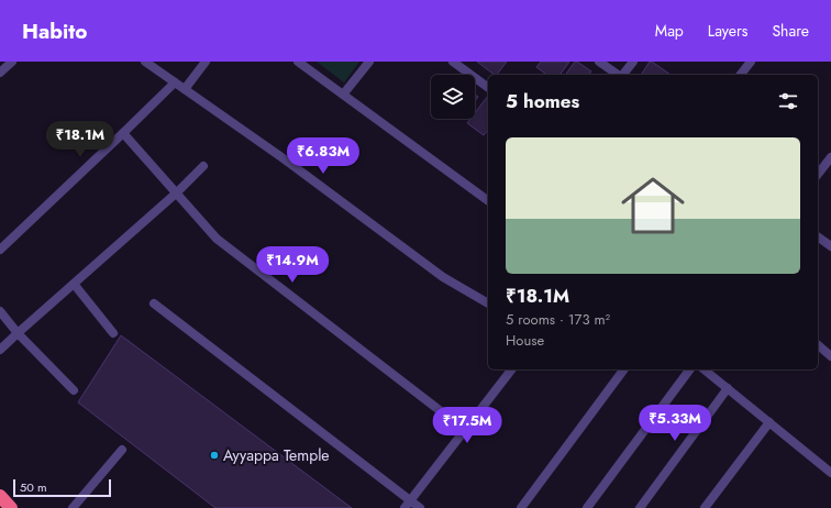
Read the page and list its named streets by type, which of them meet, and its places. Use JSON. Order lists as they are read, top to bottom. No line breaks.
{"places":["Ayyappa Temple"],"scale_bar":"50 m","page":{"header":"Habito","nav":["Map","Layers","Share"],"heading":"5 homes","price":["₹18.1M","₹6.83M","₹14.9M","₹5.33M","₹17.5M"],"list":[{"name":"₹18.1M","note":"5 rooms · 173 m² · House"}],"scale":"50 m"}}
